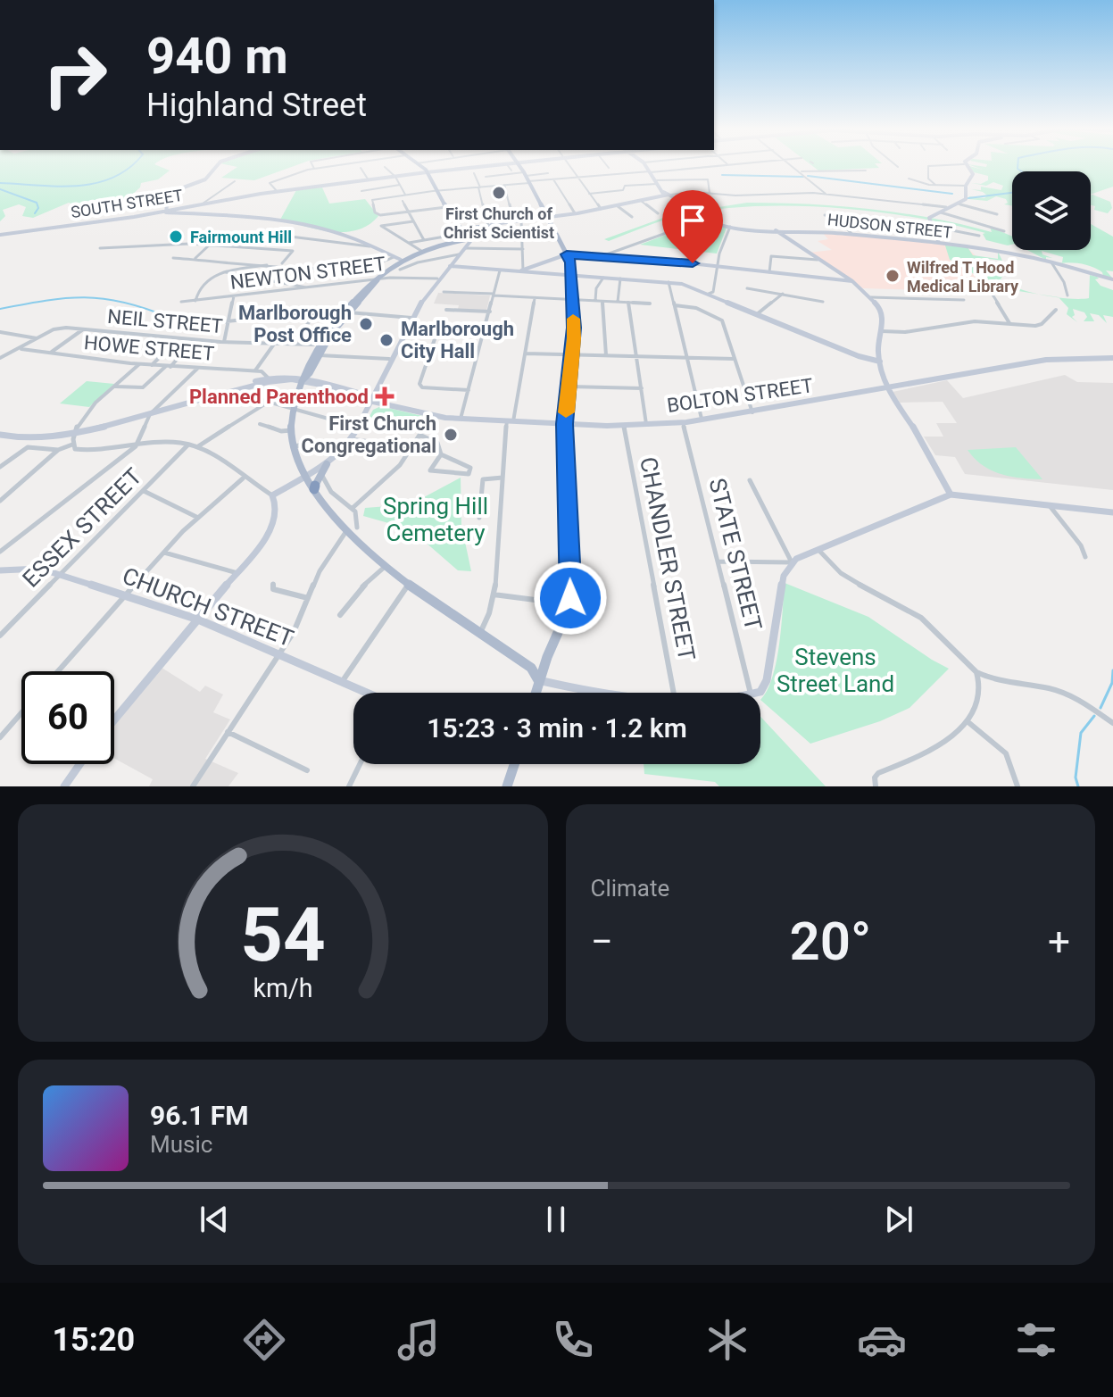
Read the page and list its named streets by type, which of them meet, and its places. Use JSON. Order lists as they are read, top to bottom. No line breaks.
{"streets":{"street":["SOUTH STREET","HUDSON STREET","NEWTON STREET","NEIL STREET","HOWE STREET","BOLTON STREET","ESSEX STREET","STATE STREET","CHANDLER STREET","CHURCH STREET"]},"crossings":[["NEIL STREET","HOWE STREET"],["HOWE STREET","BOLTON STREET"],["BOLTON STREET","STATE STREET"],["BOLTON STREET","CHANDLER STREET"],["ESSEX STREET","CHURCH STREET"]],"parks":["Spring Hill Cemetery","Stevens Street Land"],"places":{"other":["First Church of Christ Scientist","Fairmount Hill","Wilfred T Hood Medical Library","Marlborough Post Office","Marlborough City Hall","First Church Congregational"],"health":["Planned Parenthood"]},"page":{"turn":["940 m","Highland Street"],"limit":"60","trip":"15:23 · 3 min · 1.2 km","tile":"Climate","heat":["−","20°","+"],"song":["96.1 FM","Music"],"tabs":"15:20","gauge":["54","km/h"]}}
